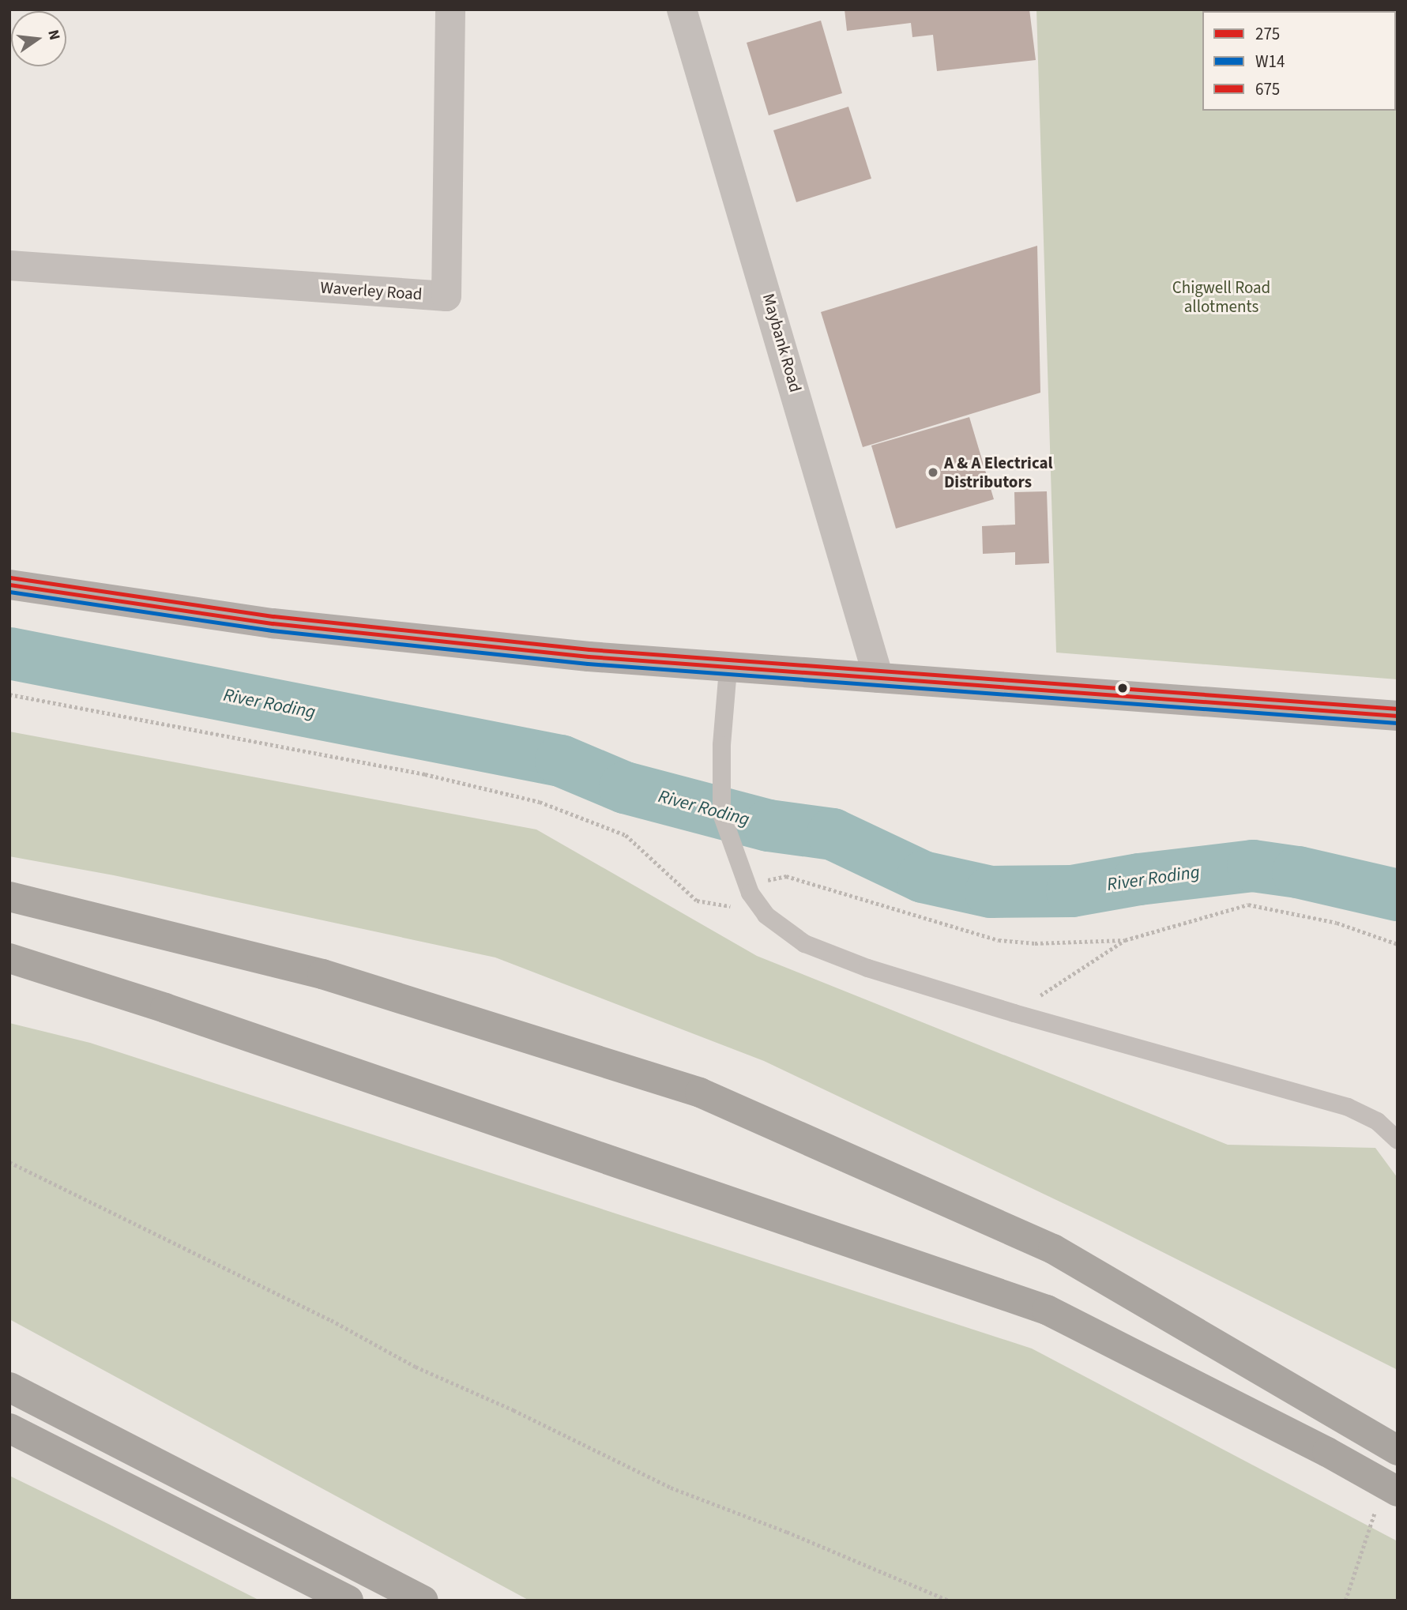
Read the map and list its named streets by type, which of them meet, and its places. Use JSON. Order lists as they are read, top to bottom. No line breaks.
{"streets":{"street":["Waverley Road","Maybank Road"]},"water":["River Roding"],"parks":["Chigwell Road allotments"],"places":["A & A Electrical Distributors"],"lines":["transit line 675","transit line 275","transit line W14"],"legend":["275","W14","675"],"north":"right"}
